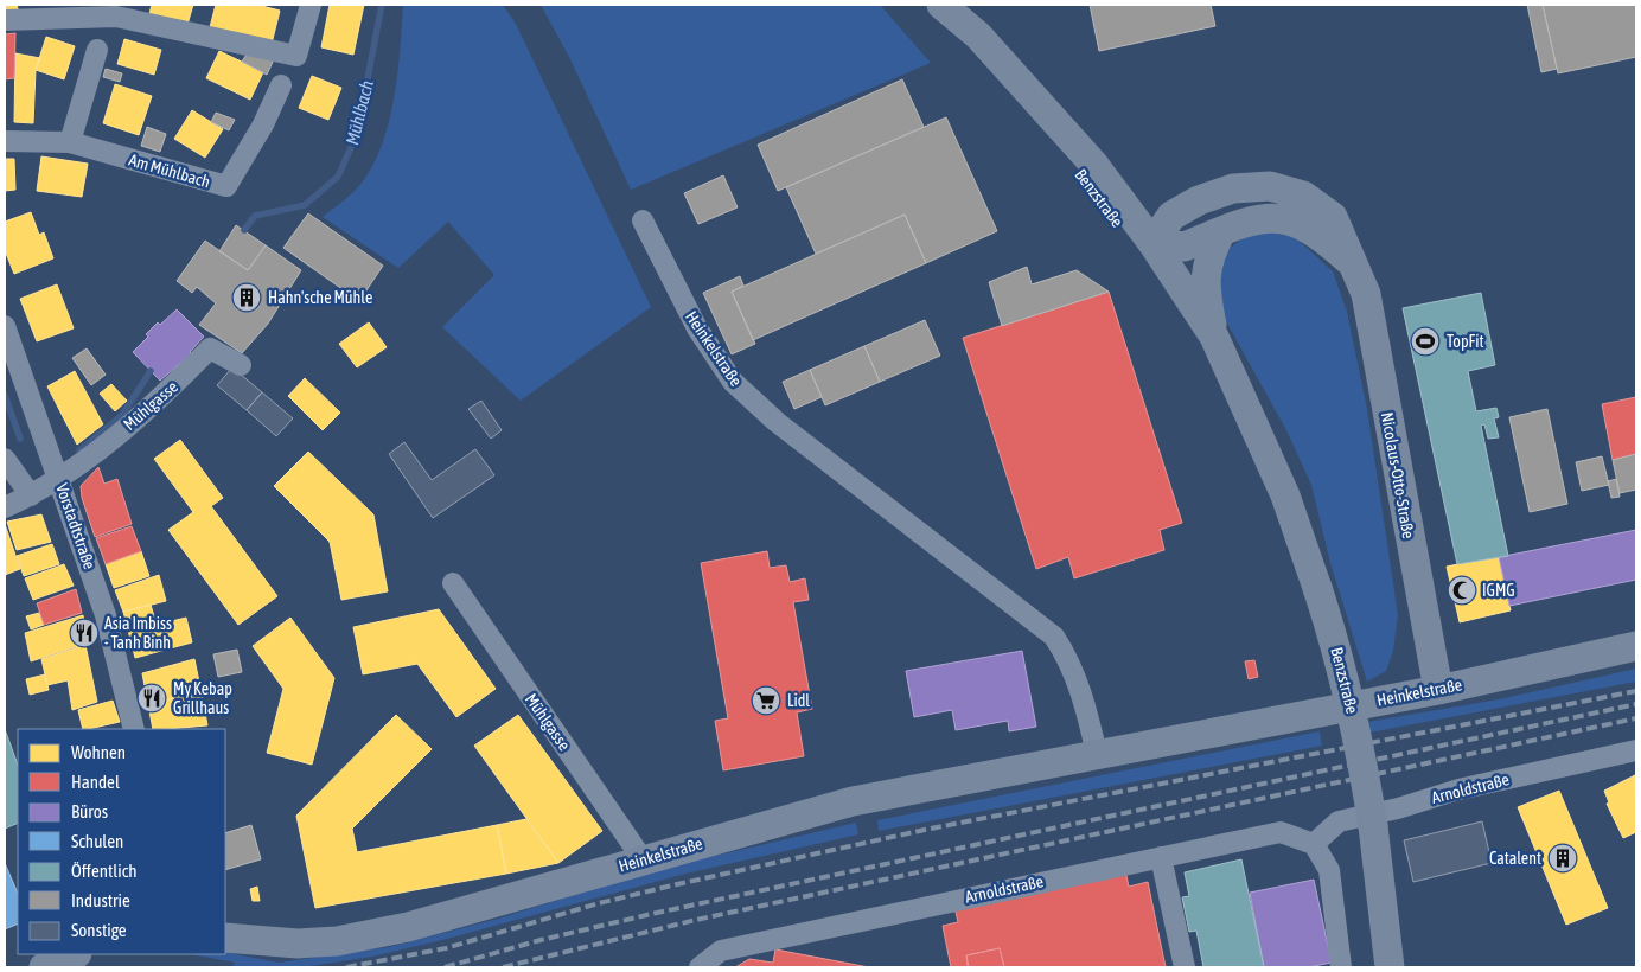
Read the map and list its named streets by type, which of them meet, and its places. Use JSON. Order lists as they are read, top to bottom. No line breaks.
{"streets":{"street":["Am Mühlbach","Benzstraße","Heinkelstraße","Mühlgasse","Nicolaus-Otto-Straße","Vorstadtstraße","Arnoldstraße"]},"crossings":[["Benzstraße","Nicolaus-Otto-Straße"],["Heinkelstraße","Mühlgasse"],["Heinkelstraße","Nicolaus-Otto-Straße"],["Mühlgasse","Vorstadtstraße"]],"water":["Mühlbach"],"places":{"building":["Hahn'sche Mühle","Catalent"],"sports":["TopFit"],"mosque":["IGMG"],"restaurant":["Asia Imbiss - Tanh Binh","My Kebap Grillhaus"],"supermarket":["Lidl"]},"legend":["Wohnen","Handel","Büros","Schulen","Öffentlich","Industrie","Sonstige"]}
